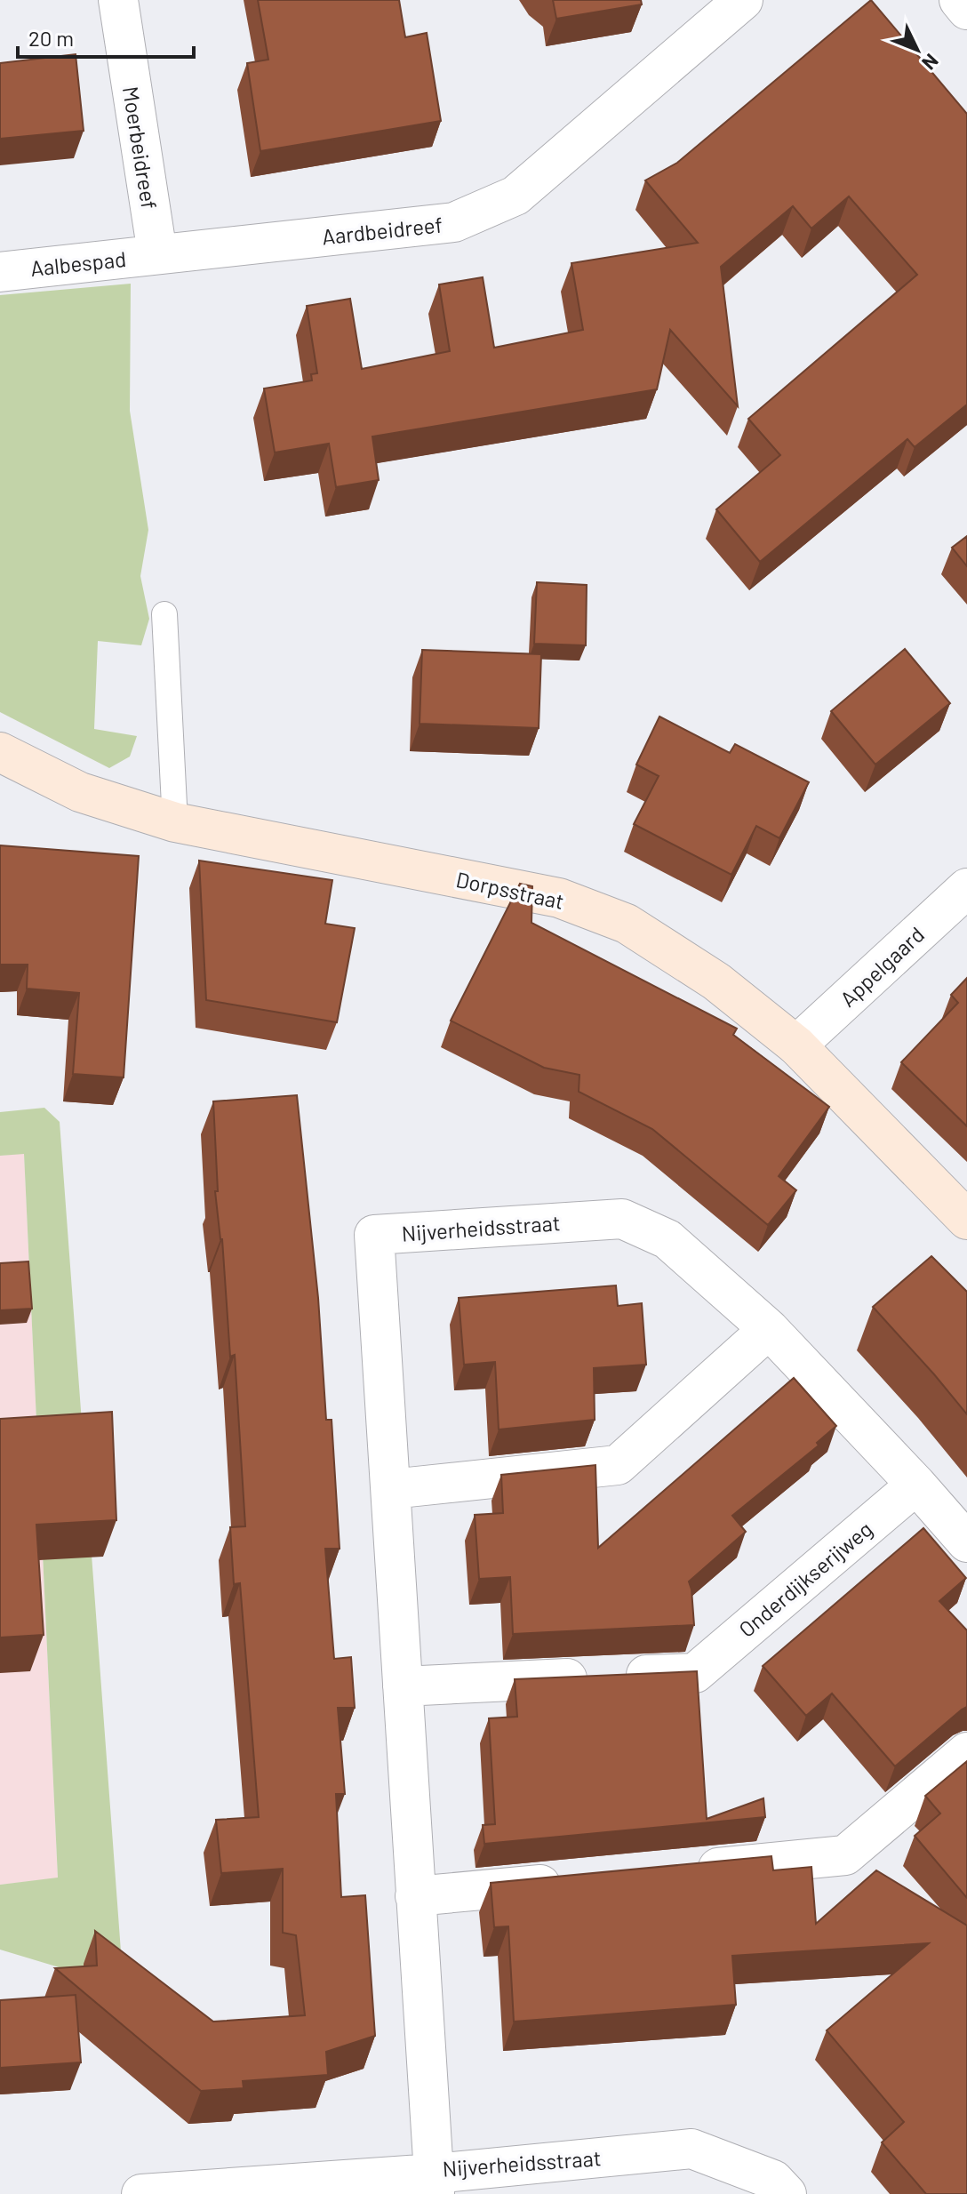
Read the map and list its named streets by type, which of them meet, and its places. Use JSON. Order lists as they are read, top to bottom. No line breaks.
{"streets":{"main road":["Dorpsstraat"],"street":["Moerbeidreef","Aardbeidreef","Aalbespad","Appelgaard","Nijverheidsstraat","Onderdijkserijweg"]},"crossings":[["Moerbeidreef","Aardbeidreef"],["Moerbeidreef","Aalbespad"],["Aardbeidreef","Aalbespad"],["Dorpsstraat","Appelgaard"],["Nijverheidsstraat","Onderdijkserijweg"]],"scale_bar":"20 m","north":"bottom right"}
